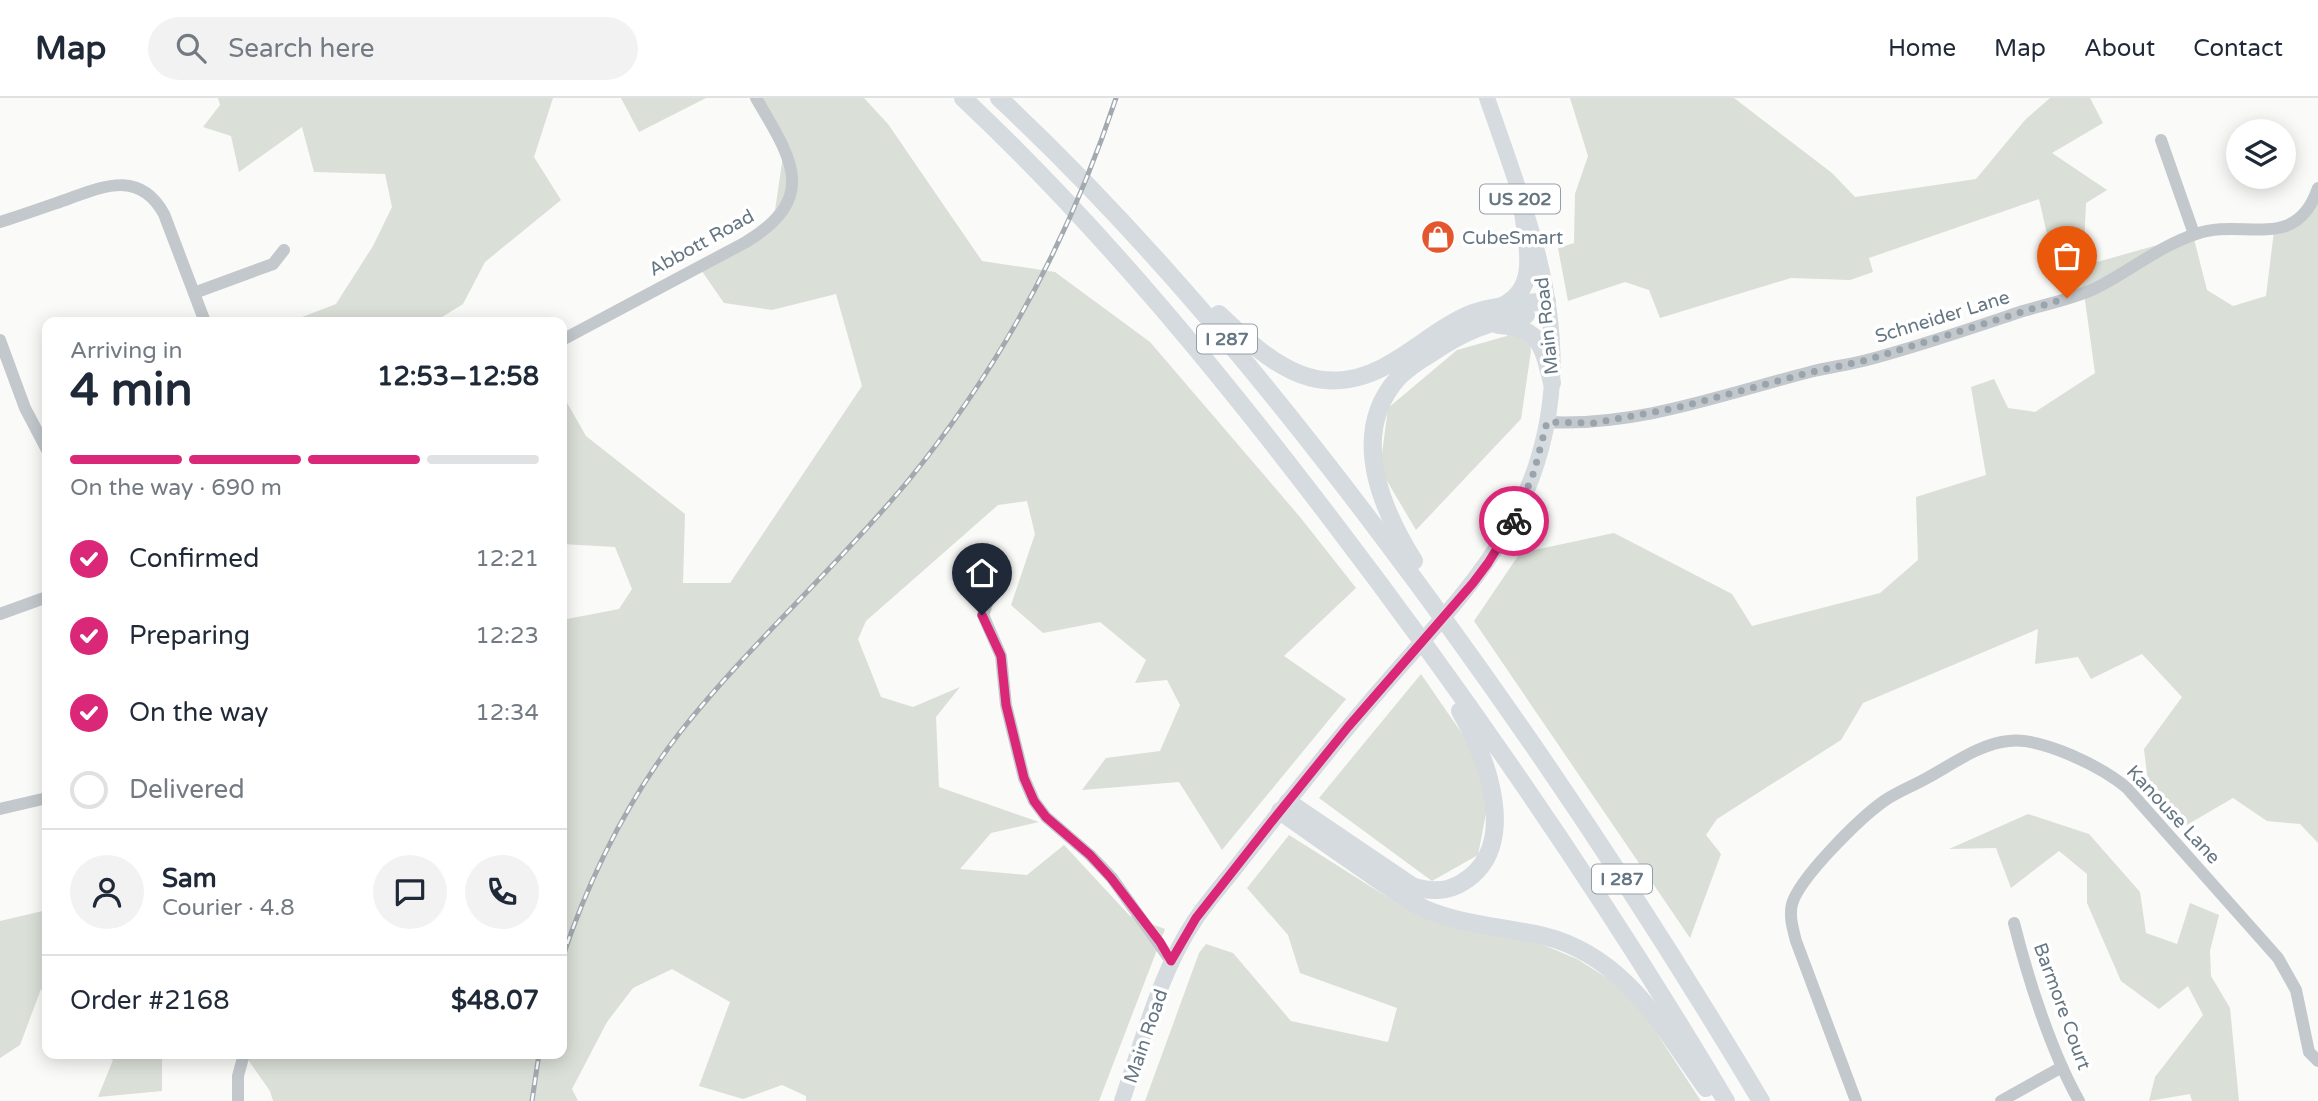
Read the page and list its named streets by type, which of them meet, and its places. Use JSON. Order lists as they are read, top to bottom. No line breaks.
{"streets":{"highway":["I 287"],"main road":["US 202","Main Road"],"street":["Abbott Road","Schneider Lane","Kanouse Lane","Barmore Court"]},"crossings":[["Schneider Lane","Main Road"]],"places":{"shop":["CubeSmart"]},"page":{"header":"Map","search":"Search here","nav":["Home","Map","About","Contact"],"heading":["4 min","Arriving in","12:53–12:58"],"panel":["Sam","Courier · 4.8","Order #2168","$48.07"],"bar":"On the way · 690 m","list":[["Confirmed","12:21"],["Preparing","12:23"],["On the way","12:34"],"Delivered"]}}
